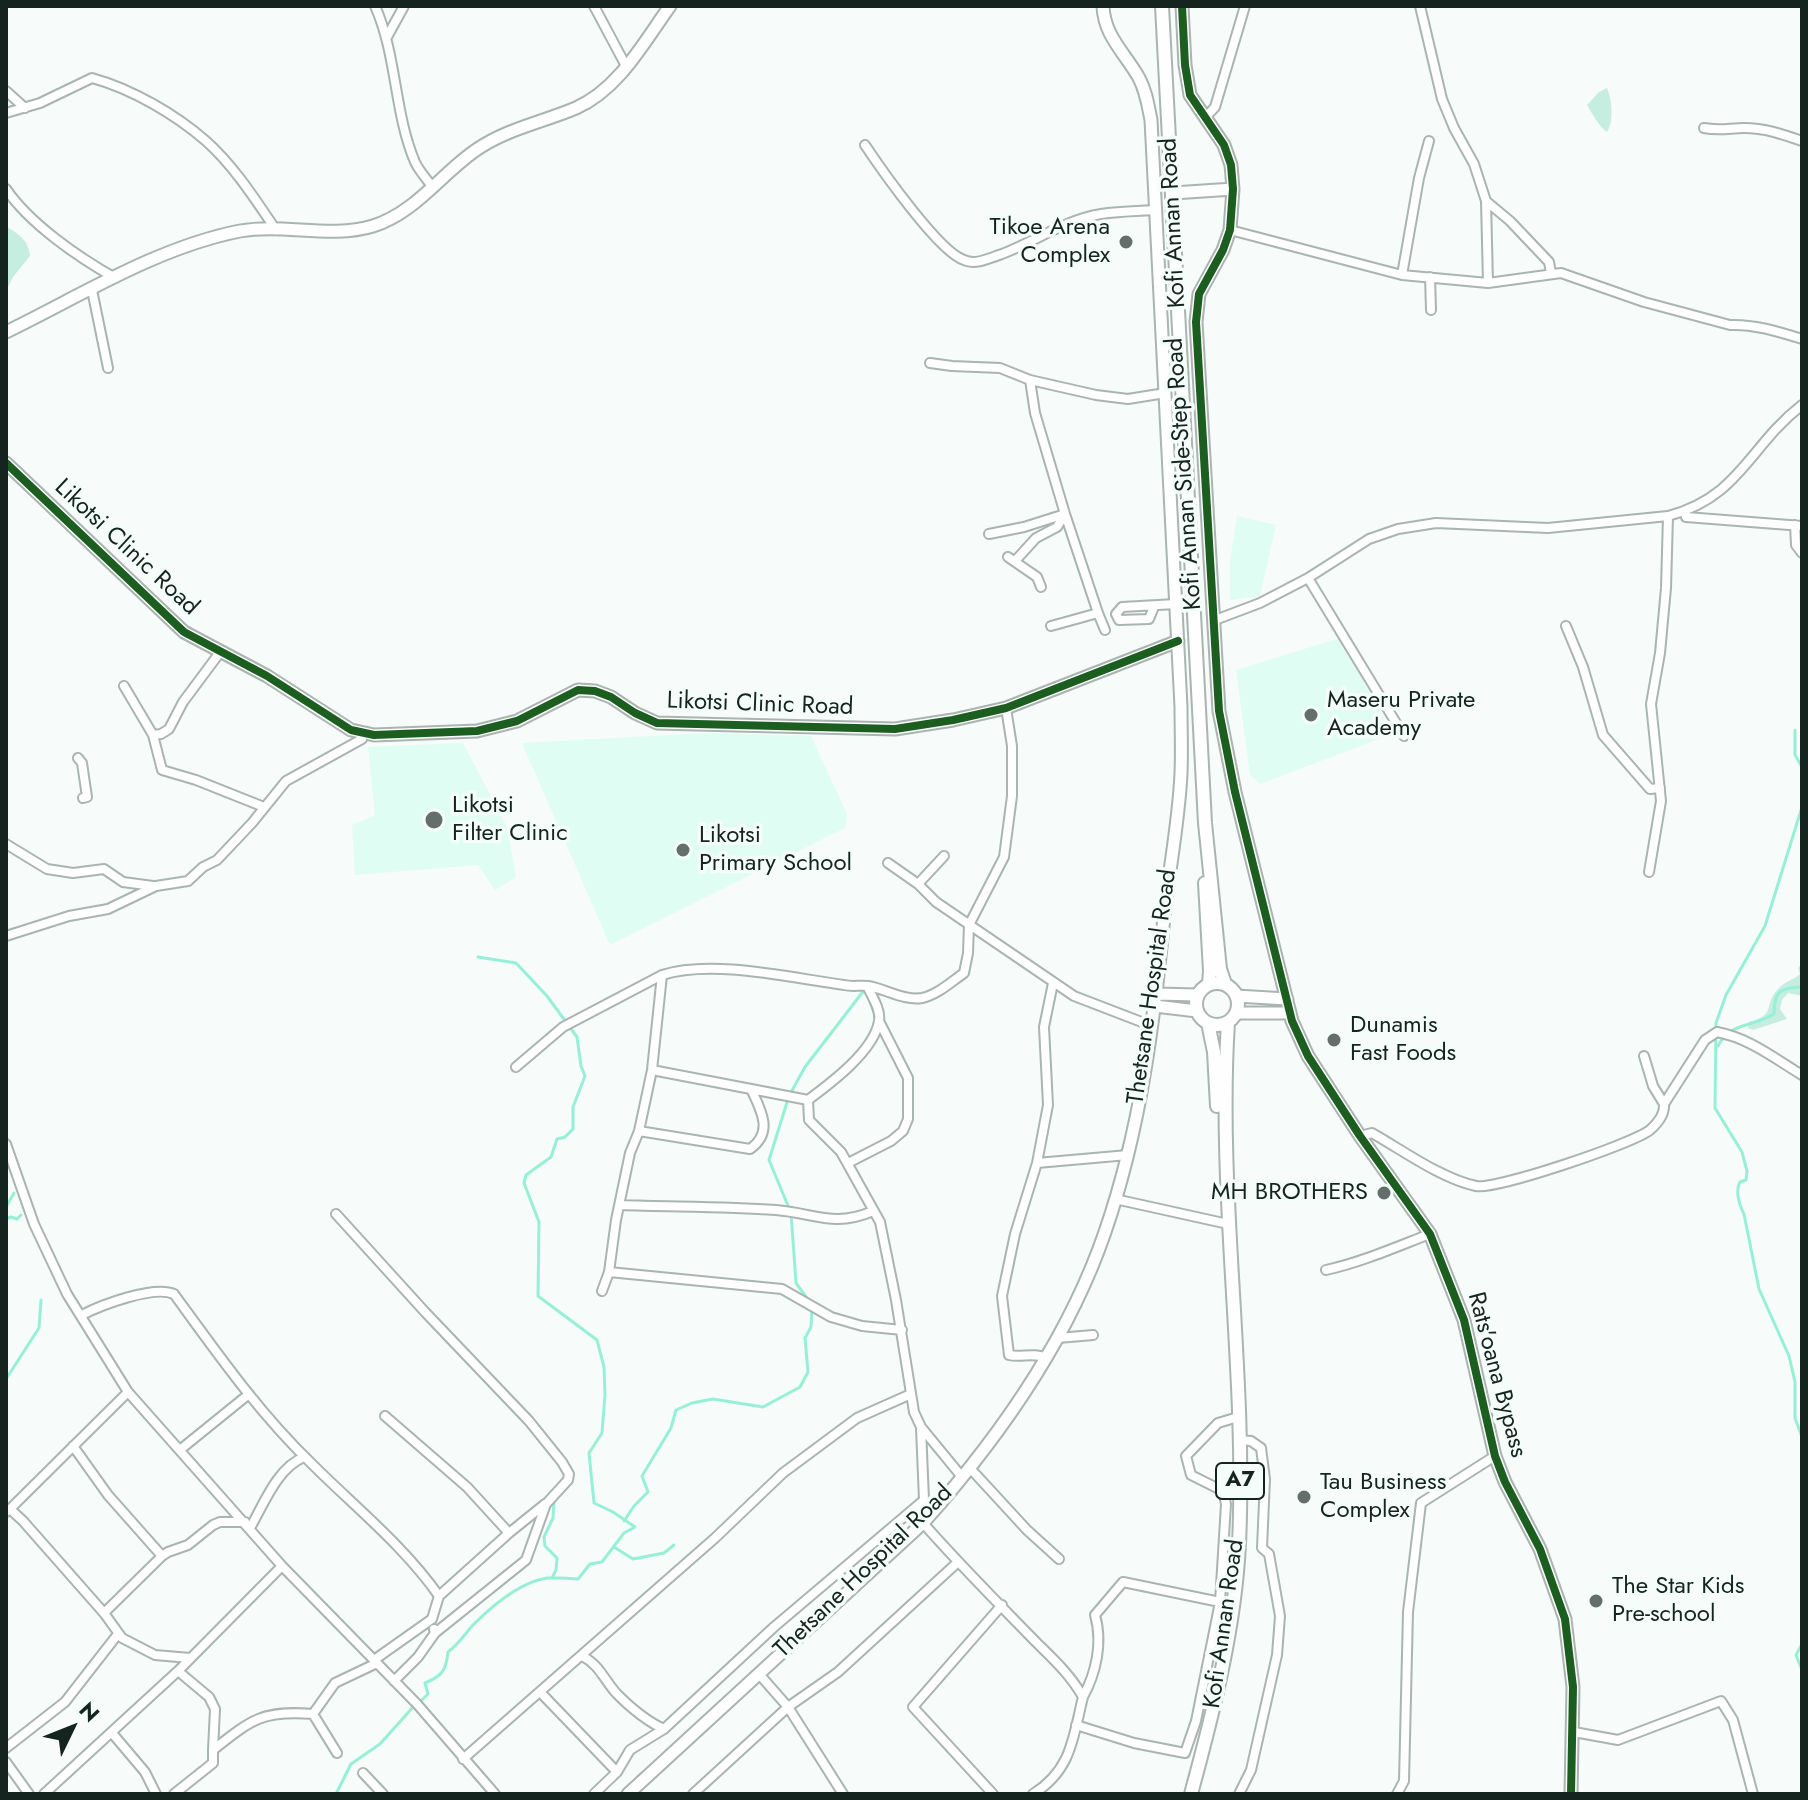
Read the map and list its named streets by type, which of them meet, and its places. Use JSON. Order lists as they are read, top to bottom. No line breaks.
{"streets":{"main road":["Kofi Annan Road","A7"],"street":["Kofi Annan Side-Step Road","Likotsi Clinic Road","Thetsane Hospital Road","Rats'oana Bypass"]},"crossings":[["Kofi Annan Road","A7"],["Kofi Annan Side-Step Road","Rats'oana Bypass"],["Likotsi Clinic Road","Thetsane Hospital Road"]],"places":["Tikoe Arena Complex","Maseru Private Academy","Likotsi Filter Clinic","Likotsi Primary School","Dunamis Fast Foods","MH BROTHERS","Tau Business Complex","The Star Kids Pre-school"],"north":"top right"}
